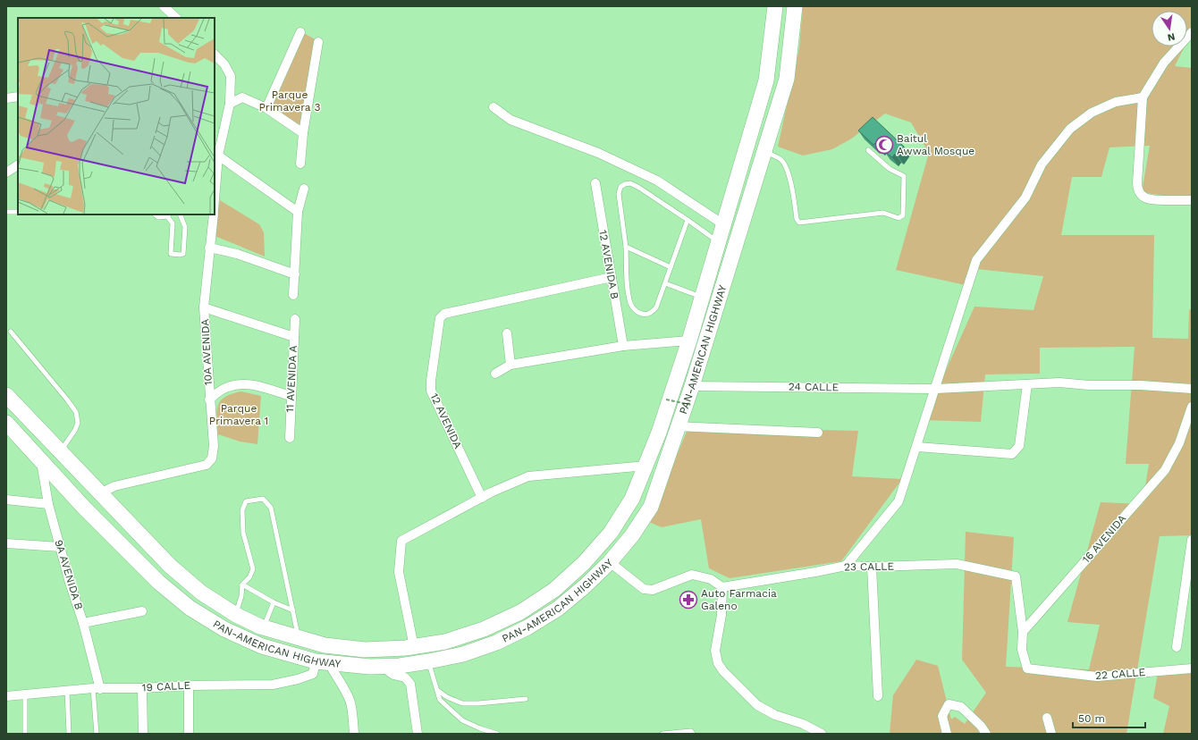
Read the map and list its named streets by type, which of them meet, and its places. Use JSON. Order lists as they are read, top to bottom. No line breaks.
{"streets":{"highway":["PAN-AMERICAN HIGHWAY"],"street":["12 AVENIDA B","10A AVENIDA","11 AVENIDA A","24 CALLE","12 AVENIDA","16 AVENIDA","23 CALLE","9A AVENIDA B","22 CALLE","19 CALLE"]},"crossings":[["12 AVENIDA B","12 AVENIDA"],["PAN-AMERICAN HIGHWAY","10A AVENIDA"],["PAN-AMERICAN HIGHWAY","24 CALLE"],["PAN-AMERICAN HIGHWAY","9A AVENIDA B"],["PAN-AMERICAN HIGHWAY","19 CALLE"],["16 AVENIDA","23 CALLE"],["16 AVENIDA","22 CALLE"],["23 CALLE","22 CALLE"],["9A AVENIDA B","19 CALLE"]],"parks":["Parque Primavera 3","Parque Primavera 1"],"places":{"mosque":["Baitul Awwal Mosque"],"pharmacy":["Auto Farmacia Galeno"]},"scale_bar":"50 m","north":"bottom"}
